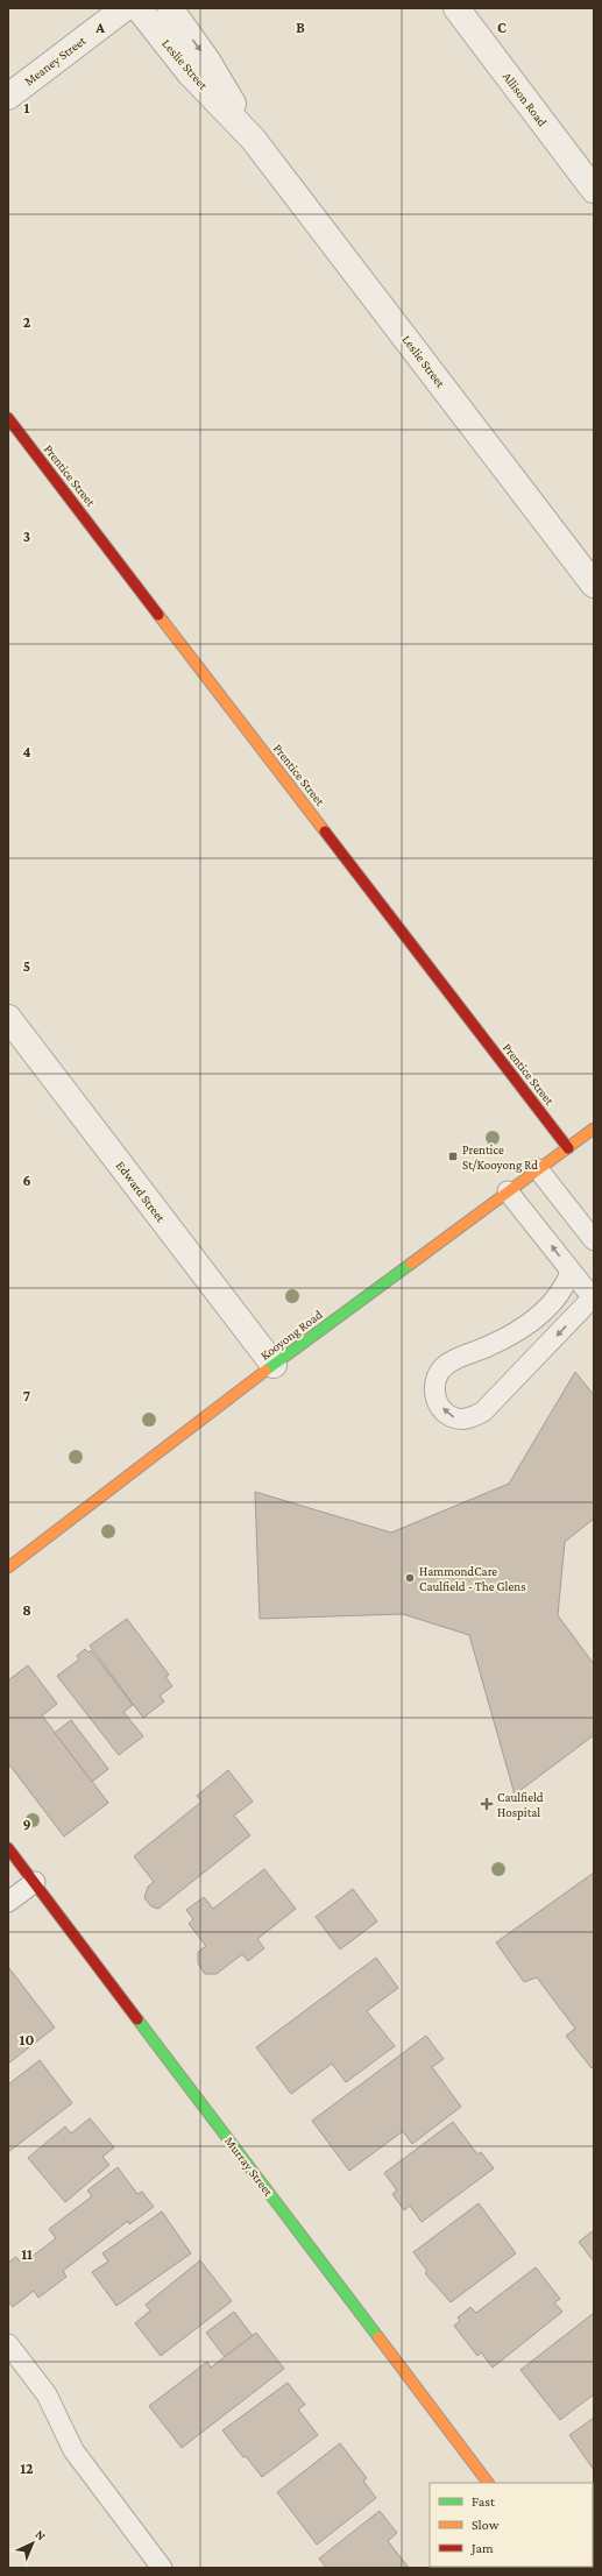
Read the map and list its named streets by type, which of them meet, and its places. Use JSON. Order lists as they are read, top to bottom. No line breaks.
{"streets":{"street":["Meaney Street","Leslie Street","Allison Road","Prentice Street","Edward Street","Kooyong Road","Murray Street"]},"crossings":[["Prentice Street","Kooyong Road"],["Edward Street","Kooyong Road"]],"places":{"transit":["Prentice St/Kooyong Rd"],"other":["HammondCare Caulfield - The Glens"],"health":["Caulfield Hospital"]},"legend":["Fast","Slow","Jam"],"north":"top right","grid":{"columns":["A","B","C"],"rows":["1","2","3","4","5","6","7","8","9","10","11","12"]}}
